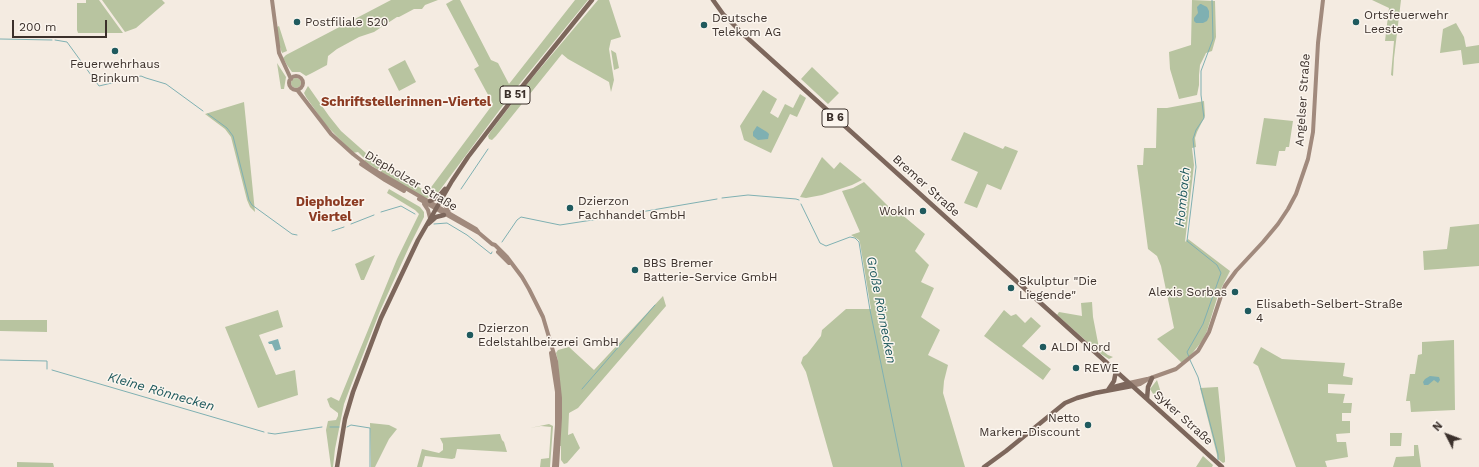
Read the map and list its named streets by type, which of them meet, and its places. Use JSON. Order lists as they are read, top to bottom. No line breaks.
{"streets":{"main road":["B 51","B 6","Bremer Straße","Syker Straße"],"street":["Angelser Straße","Diepholzer Straße"]},"crossings":[["B 51","Diepholzer Straße"],["Angelser Straße","Bremer Straße"],["Angelser Straße","Syker Straße"],["Bremer Straße","Syker Straße"]],"districts":["Schriftstellerinnen-Viertel","Diepholzer Viertel"],"water":["Hombach","Große Rönnecken","Kleine Rönnecken"],"places":["Postfiliale 520","Ortsfeuerwehr Leeste","Deutsche Telekom AG","Feuerwehrhaus Brinkum","Dzierzon Fachhandel GmbH","WokIn","BBS Bremer Batterie-Service GmbH","Skulptur \"Die Liegende\"","Alexis Sorbas","Elisabeth-Selbert-Straße 4","Dzierzon Edelstahlbeizerei GmbH","ALDI Nord","REWE","Netto Marken-Discount"],"scale_bar":"200 m","north":"top left"}
